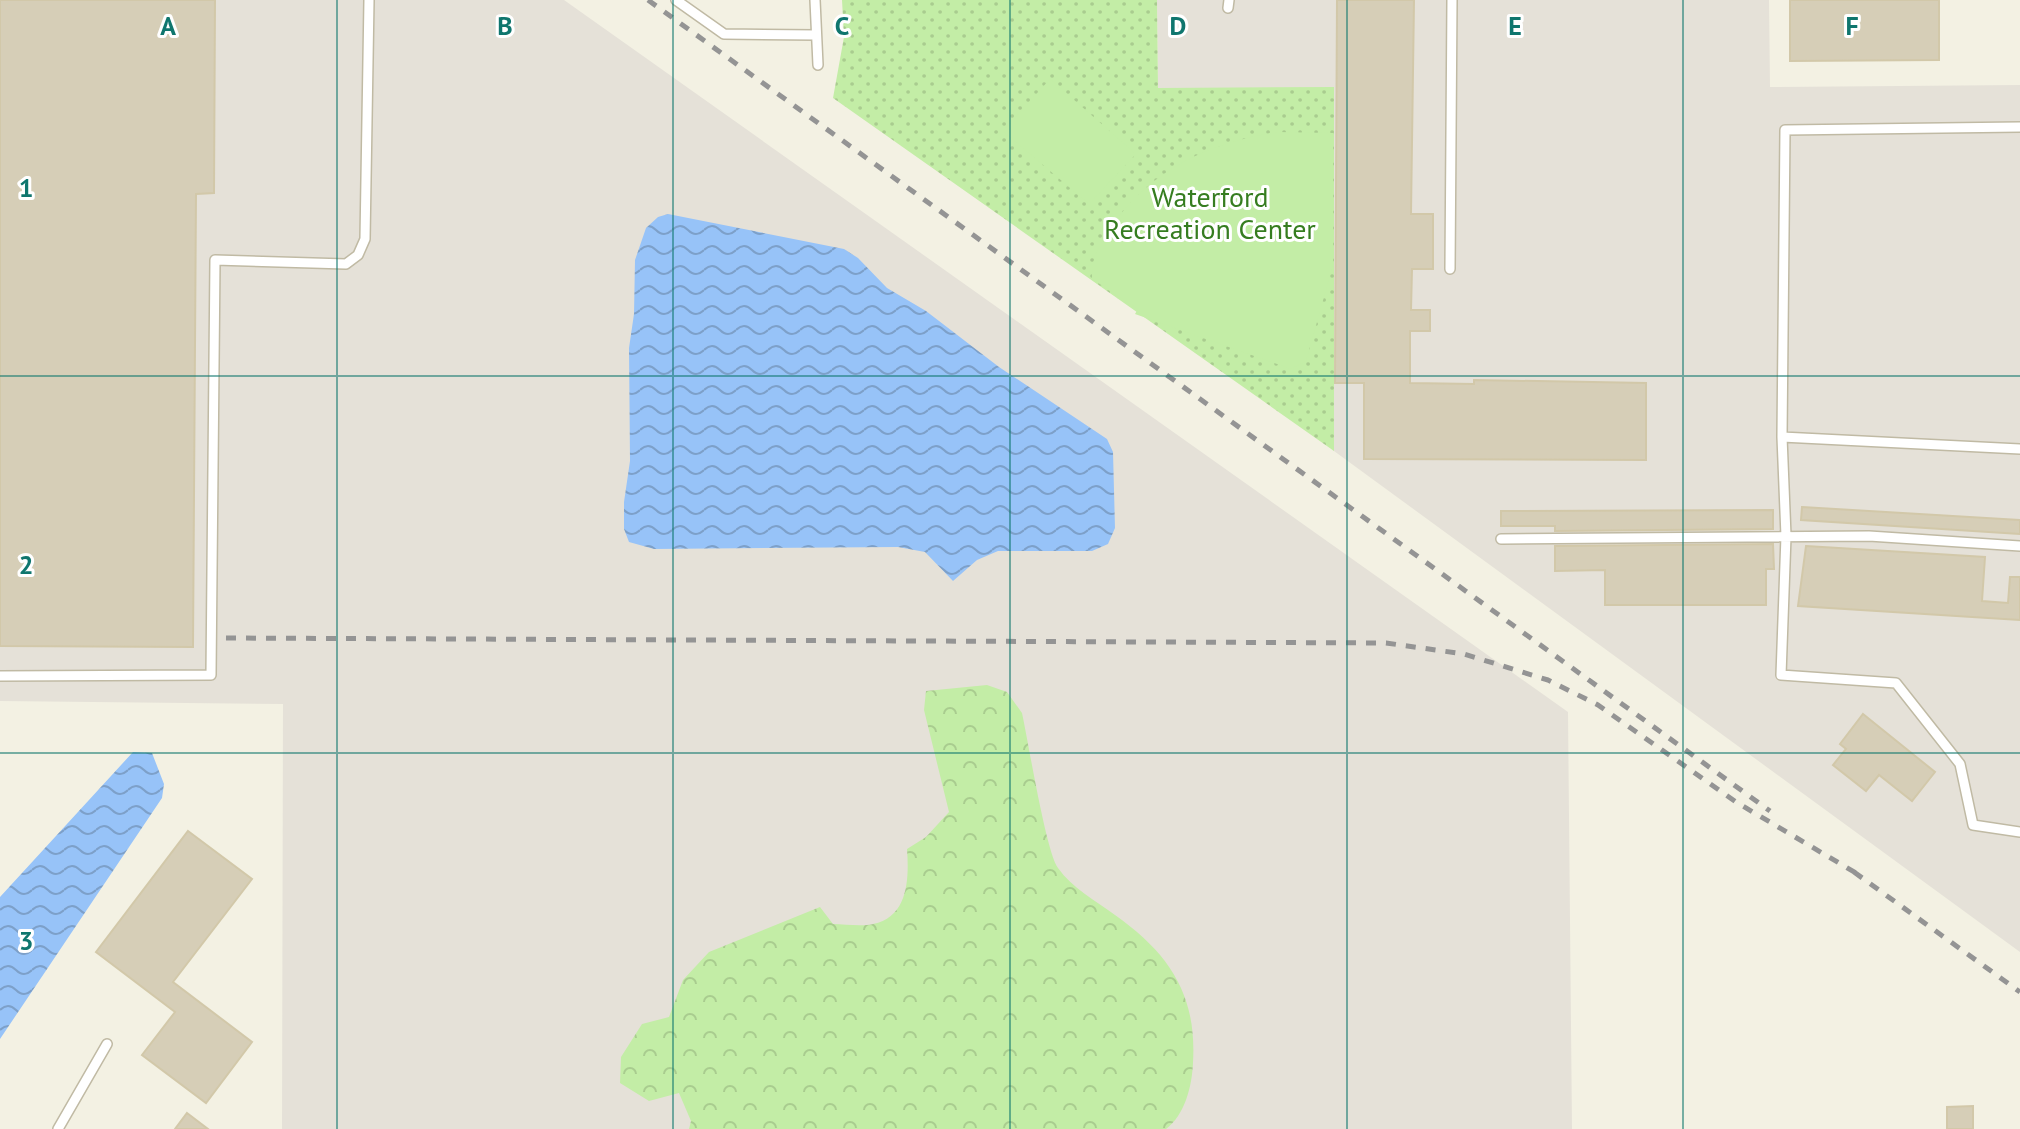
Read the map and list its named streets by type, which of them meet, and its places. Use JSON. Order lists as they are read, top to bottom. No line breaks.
{"parks":["Waterford Recreation Center"],"grid":{"columns":["A","B","C","D","E","F"],"rows":["1","2","3"]}}
